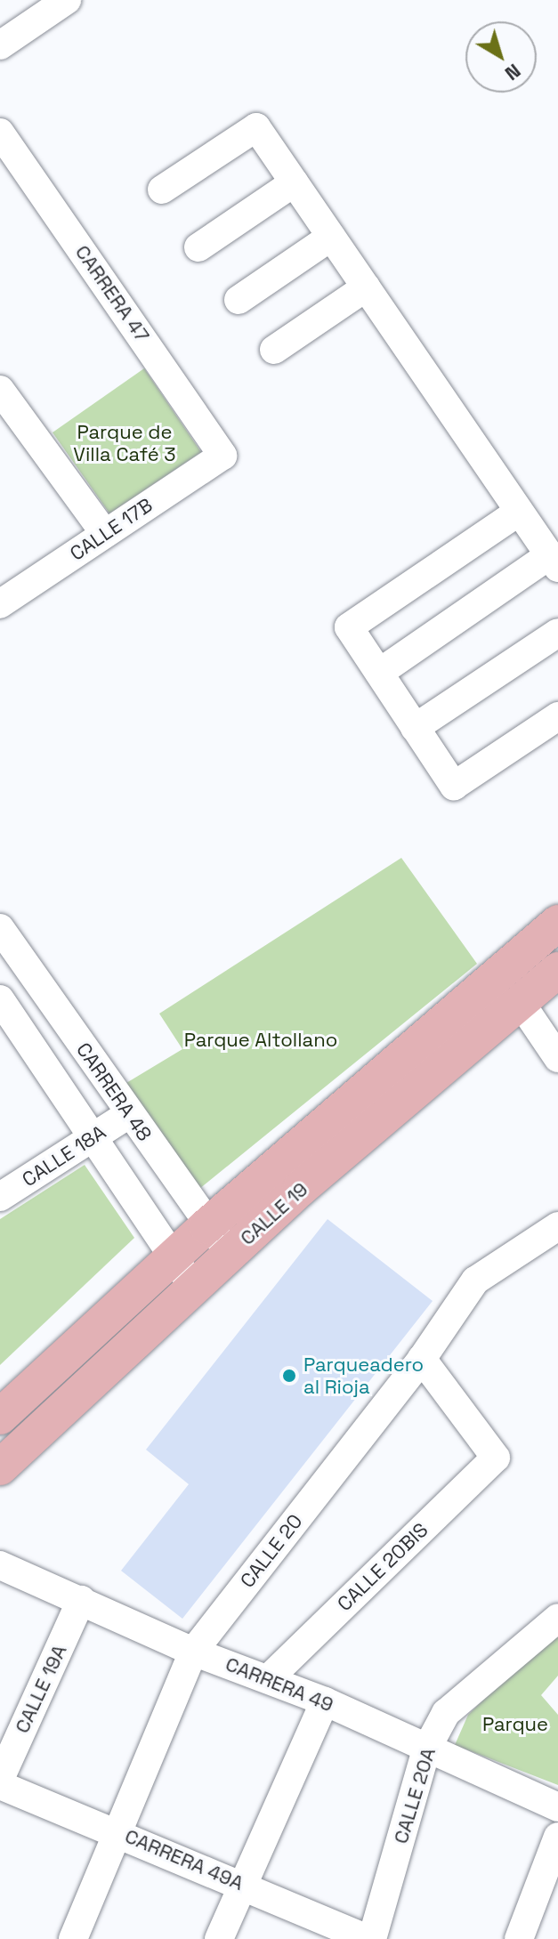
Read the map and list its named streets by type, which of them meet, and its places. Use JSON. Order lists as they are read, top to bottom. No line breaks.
{"streets":{"main road":["CALLE 19"],"street":["CARRERA 47","CALLE 17B","CARRERA 48","CALLE 18A","CALLE 20","CALLE 20BIS","CARRERA 49","CALLE 19A","CALLE 20A","CARRERA 49A"]},"crossings":[["CARRERA 47","CALLE 17B"],["CARRERA 48","CALLE 18A"],["CARRERA 48","CALLE 19"],["CALLE 20","CALLE 20BIS"],["CALLE 20","CARRERA 49"],["CALLE 20","CARRERA 49A"],["CALLE 20BIS","CARRERA 49"],["CARRERA 49","CALLE 19A"],["CARRERA 49","CALLE 20A"],["CALLE 20A","CARRERA 49A"]],"parks":["Parque de Villa Café 3","Parque Altollano","Parque"],"places":["Parqueadero al Rioja"],"north":"bottom right"}
